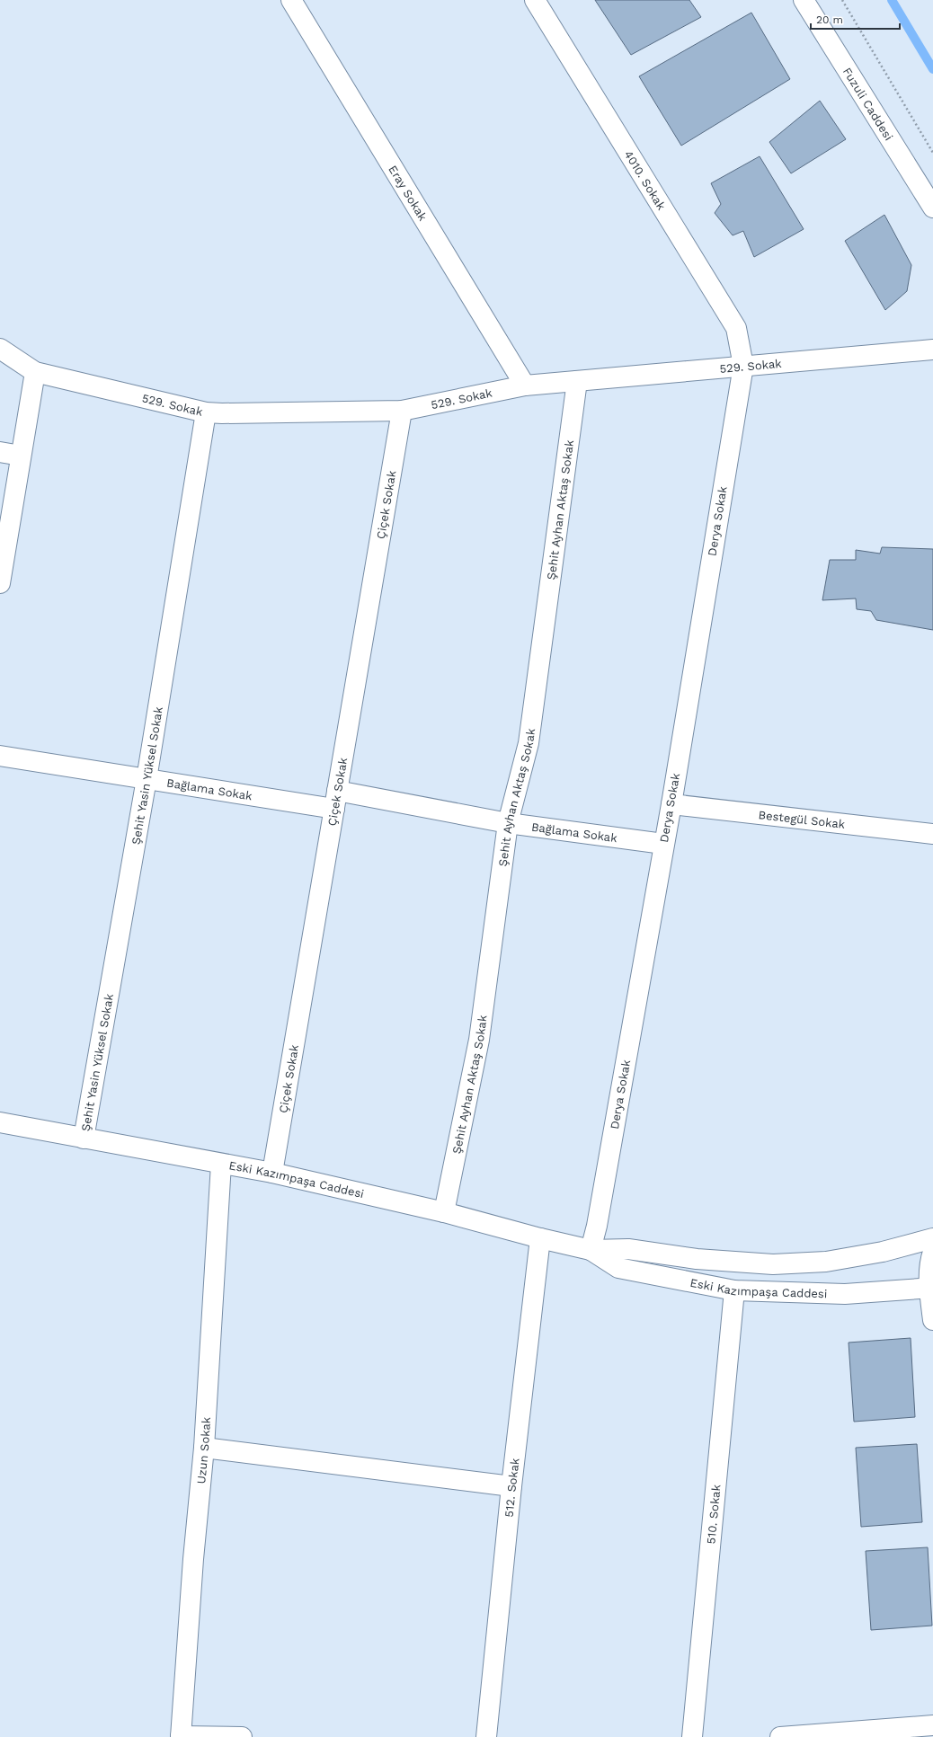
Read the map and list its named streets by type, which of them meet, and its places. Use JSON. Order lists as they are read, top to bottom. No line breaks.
{"streets":{"street":["Fuzuli Caddesi","4010. Sokak","Eray Sokak","529. Sokak","Çiçek Sokak","Şehit Ayhan Aktaş Sokak","Derya Sokak","Şehit Yasin Yüksel Sokak","Bağlama Sokak","Bestegül Sokak","Eski Kazımpaşa Caddesi","Uzun Sokak","512. Sokak","510. Sokak"]},"crossings":[["4010. Sokak","529. Sokak"],["4010. Sokak","Derya Sokak"],["Eray Sokak","529. Sokak"],["529. Sokak","Çiçek Sokak"],["529. Sokak","Şehit Ayhan Aktaş Sokak"],["529. Sokak","Derya Sokak"],["529. Sokak","Şehit Yasin Yüksel Sokak"],["Çiçek Sokak","Bağlama Sokak"],["Çiçek Sokak","Eski Kazımpaşa Caddesi"],["Şehit Ayhan Aktaş Sokak","Bağlama Sokak"],["Şehit Ayhan Aktaş Sokak","Eski Kazımpaşa Caddesi"],["Derya Sokak","Bağlama Sokak"],["Derya Sokak","Bestegül Sokak"],["Derya Sokak","Eski Kazımpaşa Caddesi"],["Şehit Yasin Yüksel Sokak","Bağlama Sokak"],["Şehit Yasin Yüksel Sokak","Eski Kazımpaşa Caddesi"],["Eski Kazımpaşa Caddesi","Uzun Sokak"],["Eski Kazımpaşa Caddesi","512. Sokak"],["Eski Kazımpaşa Caddesi","510. Sokak"]],"scale_bar":"20 m"}
